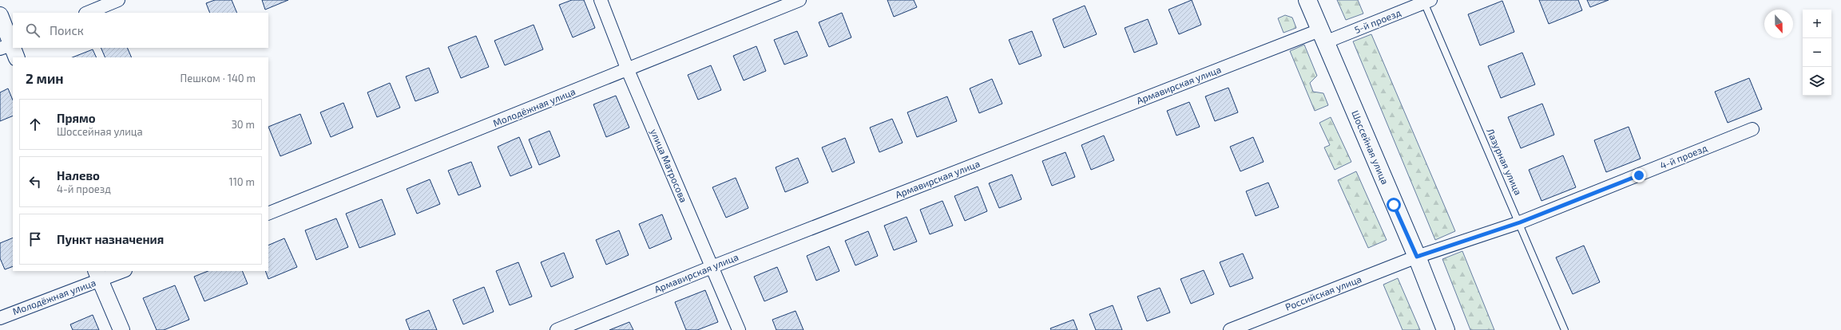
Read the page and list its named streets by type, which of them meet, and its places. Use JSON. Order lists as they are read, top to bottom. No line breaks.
{"streets":{"main road":["Шоссейная улица"],"street":["5-й проезд","Армавирская улица","Молодёжная улица","4-й проезд","улица Матросова","Российская улица"],"lane":["Лазурная улица"]},"crossings":[["5-й проезд","Армавирская улица"],["5-й проезд","Шоссейная улица"],["5-й проезд","Лазурная улица"],["Армавирская улица","Шоссейная улица"],["Армавирская улица","улица Матросова"],["Молодёжная улица","улица Матросова"],["Шоссейная улица","4-й проезд"],["Шоссейная улица","Российская улица"],["4-й проезд","Лазурная улица"],["4-й проезд","Российская улица"]],"north":"bottom","page":{"map_buttons":["+","−"],"search":"Поиск","heading":["2 мин","Пешком · 140 m"],"list":[["Прямо","Шоссейная улица","30 m"],["Налево","4-й проезд","110 m"],"Пункт назначения"]}}
